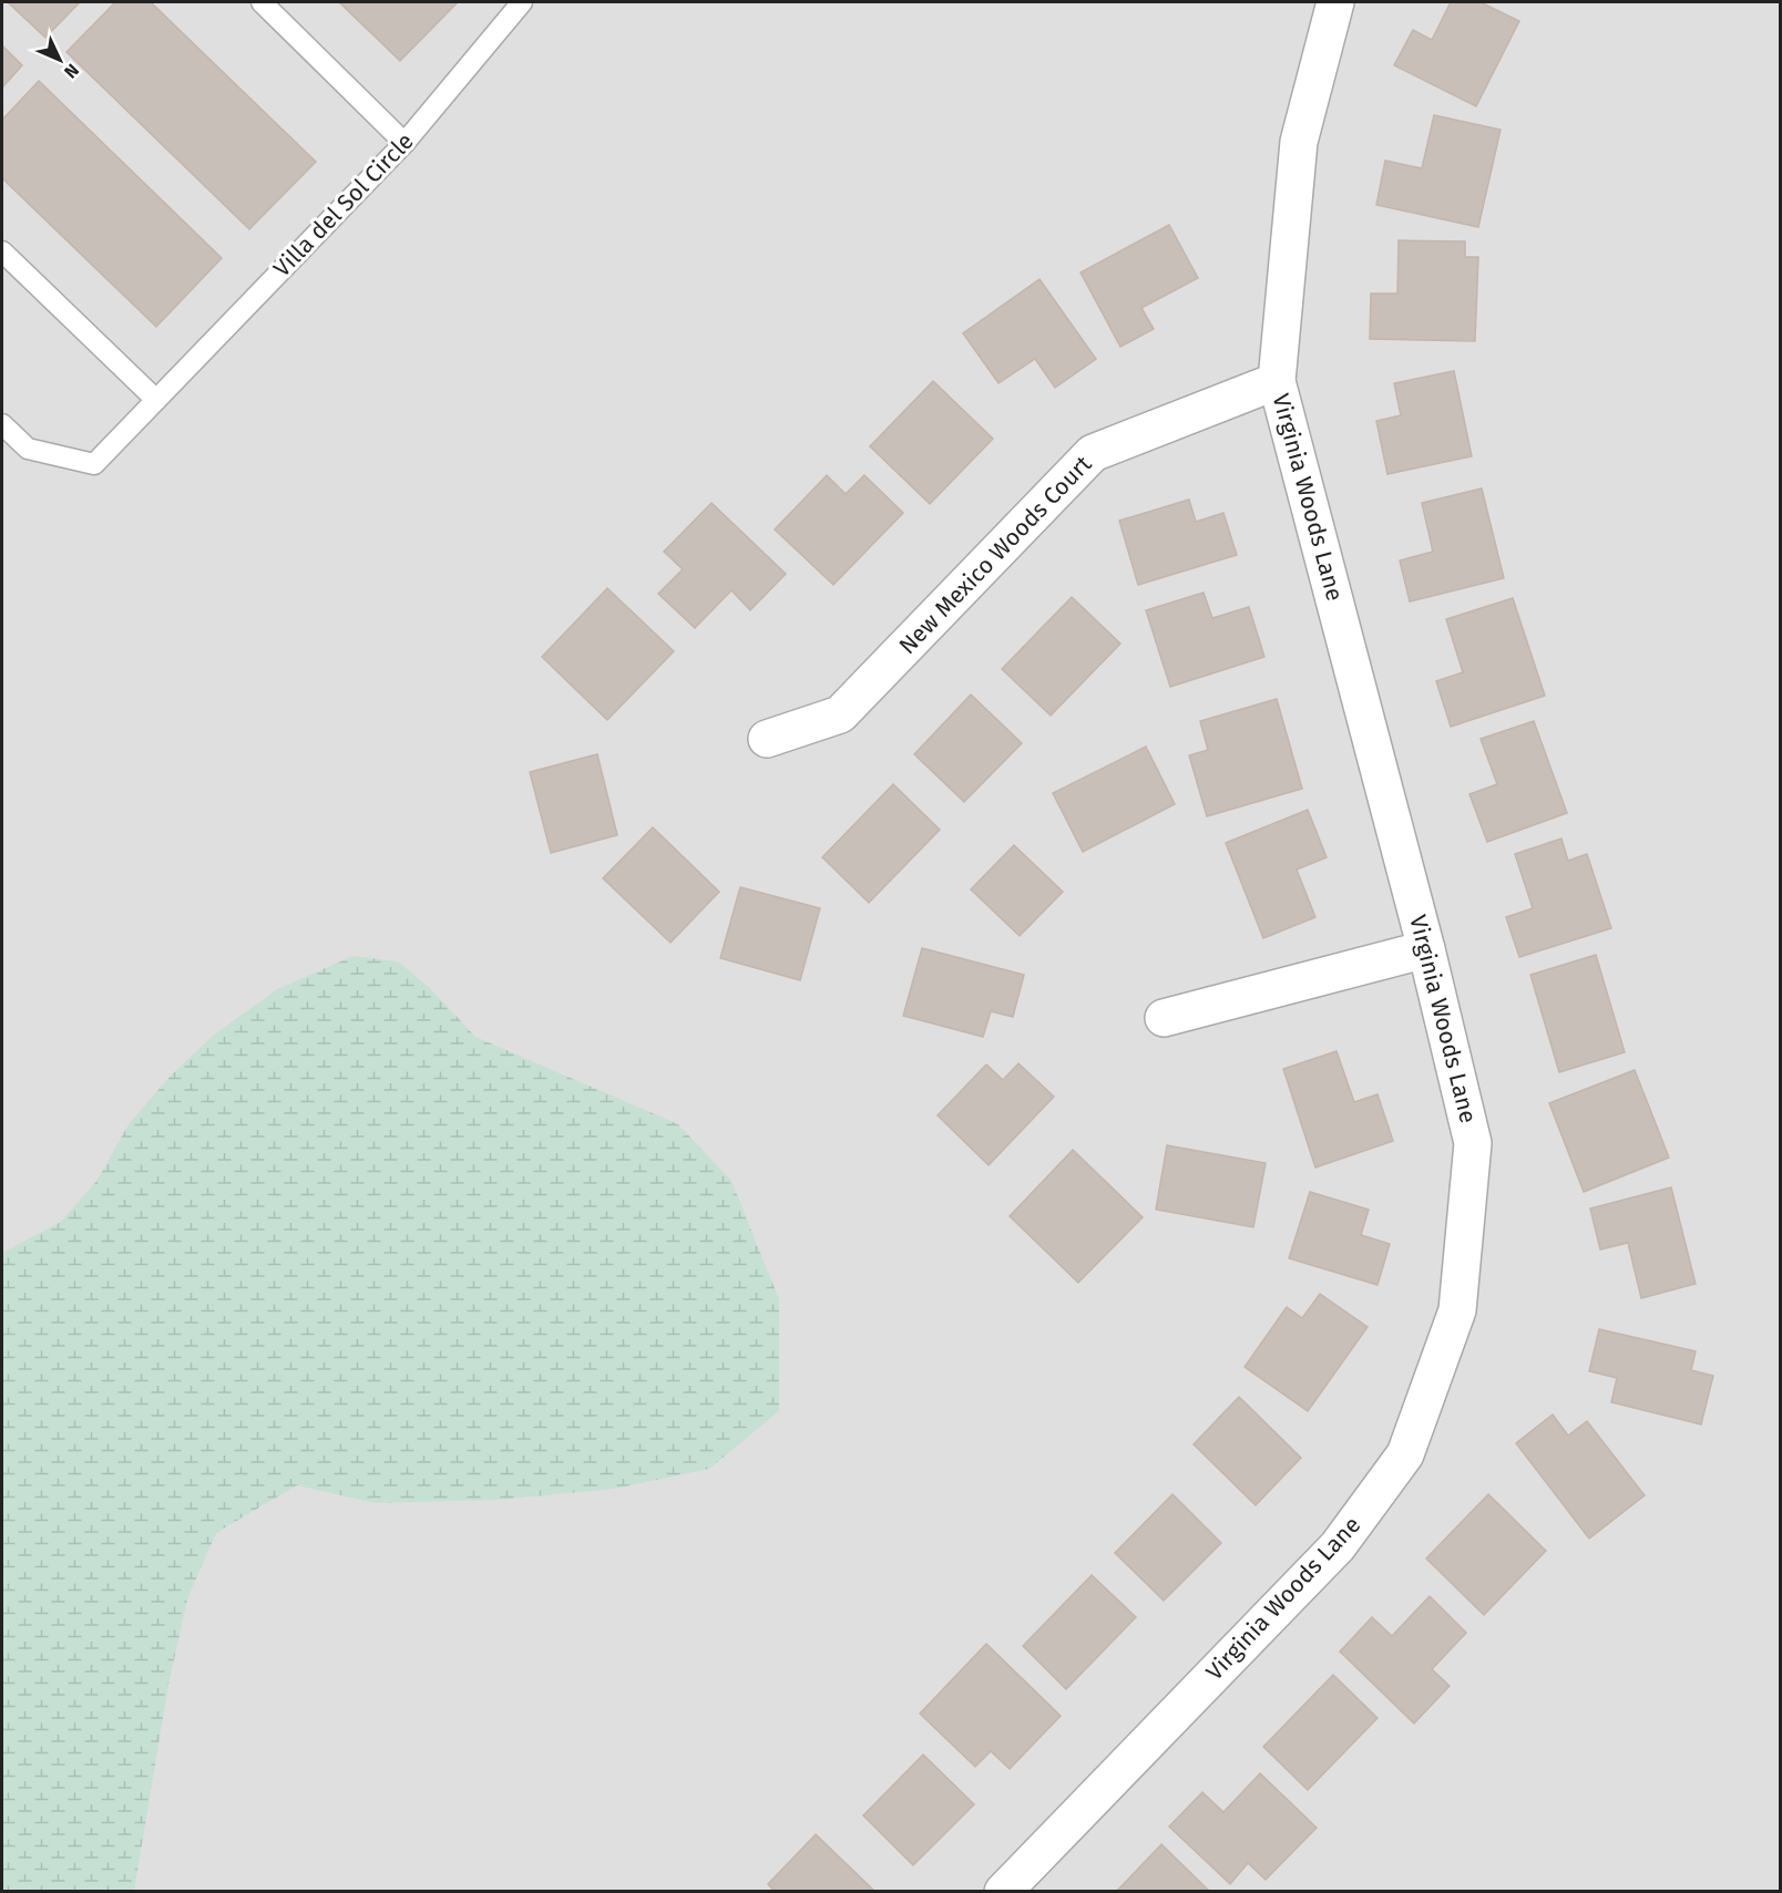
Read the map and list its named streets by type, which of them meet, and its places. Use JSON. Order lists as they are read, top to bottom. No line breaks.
{"streets":{"street":["Virginia Woods Lane","New Mexico Woods Court"],"lane":["Villa del Sol Circle"]},"crossings":[["Virginia Woods Lane","New Mexico Woods Court"]],"north":"bottom right"}
